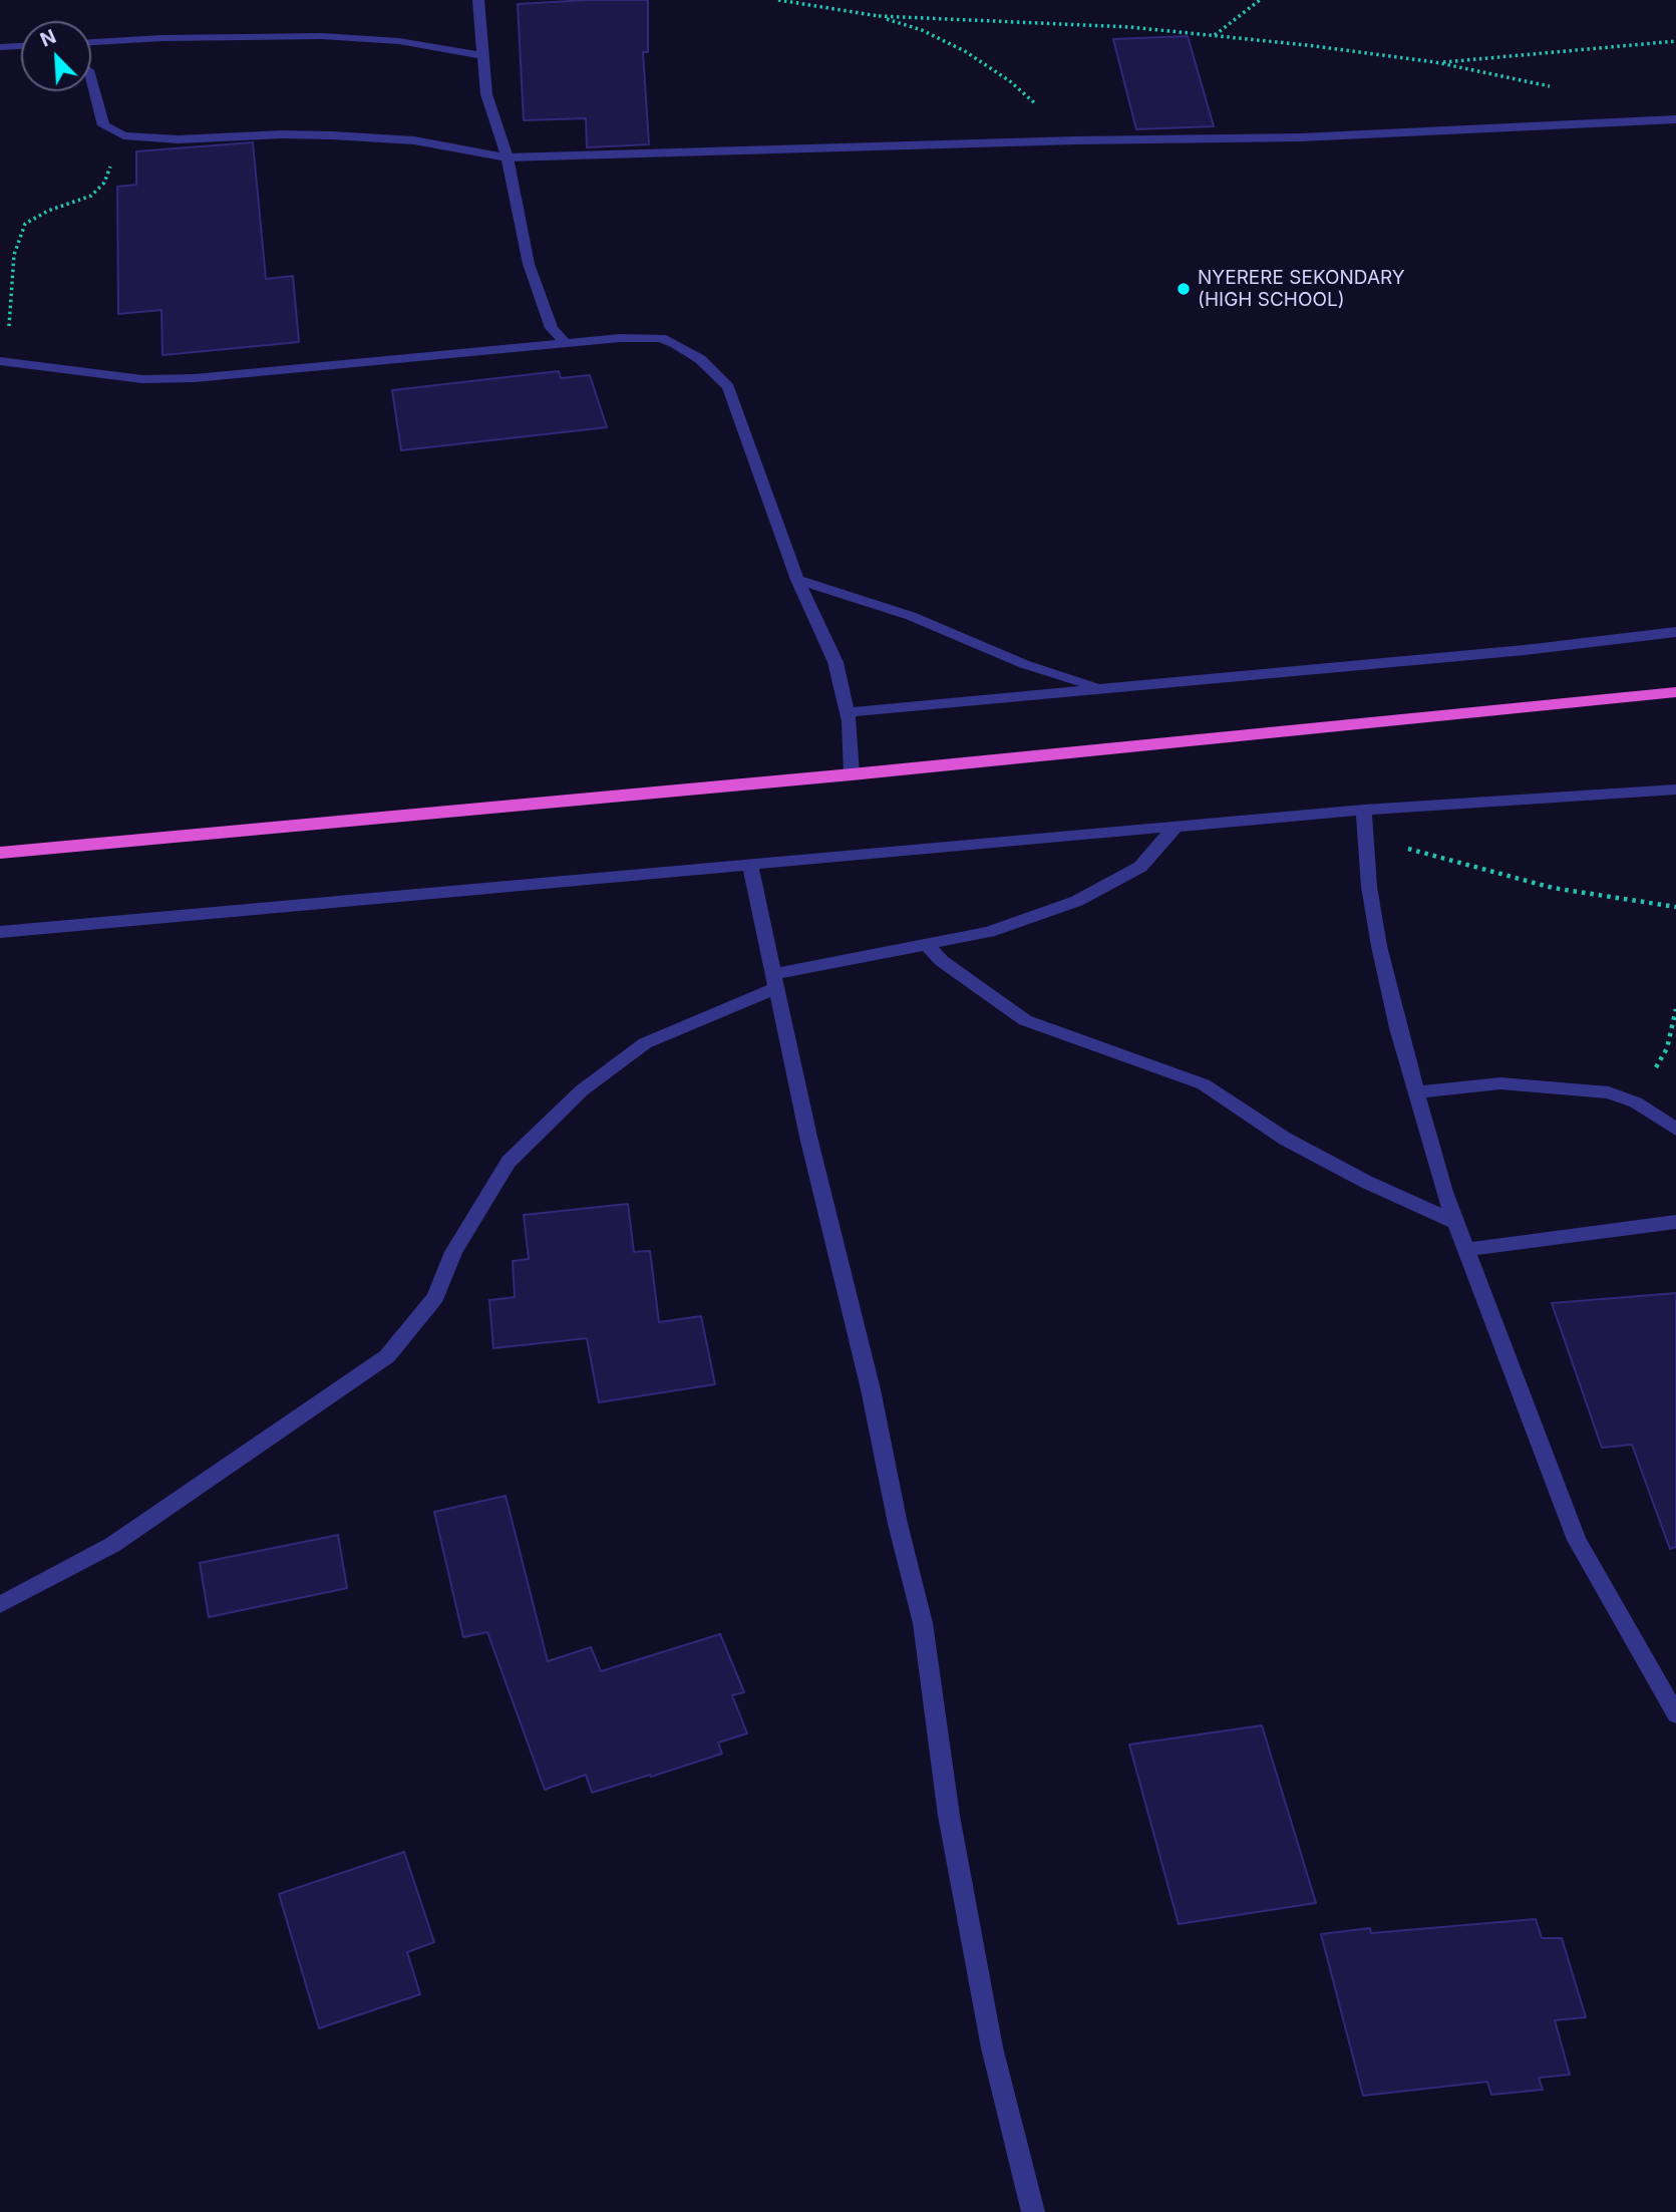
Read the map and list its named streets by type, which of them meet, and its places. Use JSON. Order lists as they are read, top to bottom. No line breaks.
{"places":["NYERERE SEKONDARY (HIGH SCHOOL)"],"north":"top left"}
